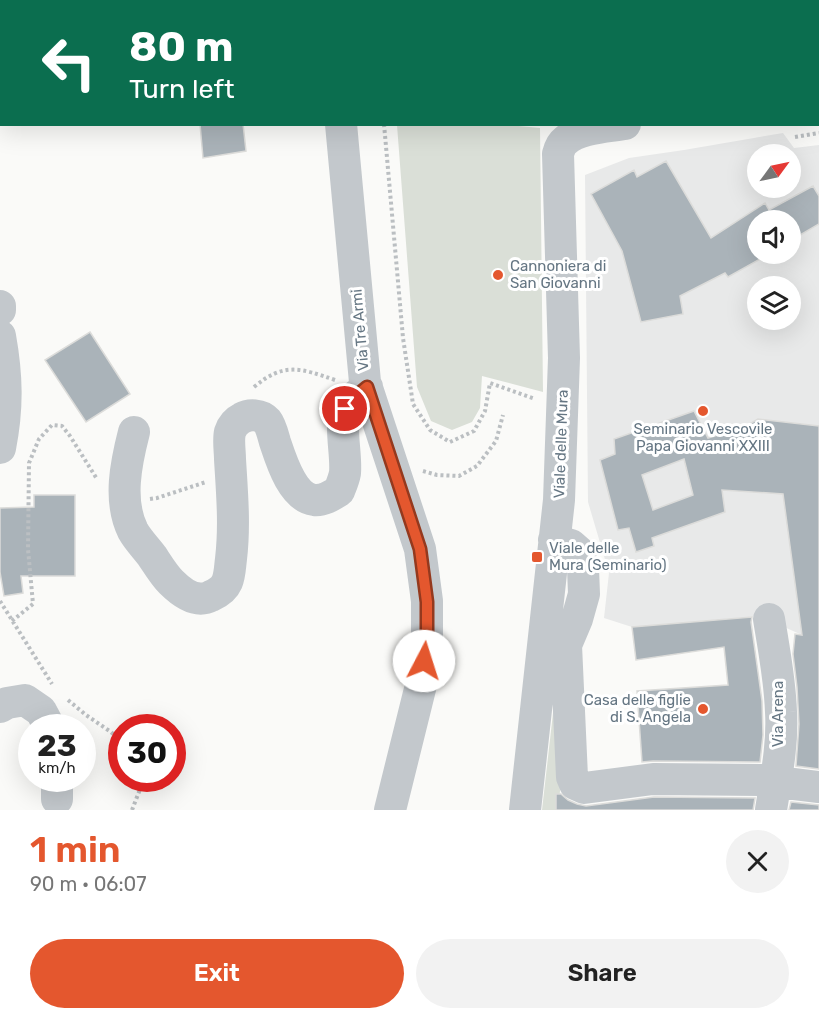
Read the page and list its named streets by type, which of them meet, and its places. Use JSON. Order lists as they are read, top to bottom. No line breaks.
{"streets":{"street":["Via Tre Armi","Viale delle Mura","Via Arena"]},"places":{"other":["Cannoniera di San Giovanni","Seminario Vescovile Papa Giovanni XXIII","Casa delle figlie di S. Angela"],"transit":["Viale delle Mura (Seminario)"]},"north":"top right","page":{"turn":["80 m","Turn left"],"speed":"23 km/h","limit":"30","heading":["1 min","90 m · 06:07"],"buttons":["Exit","Share"]}}
